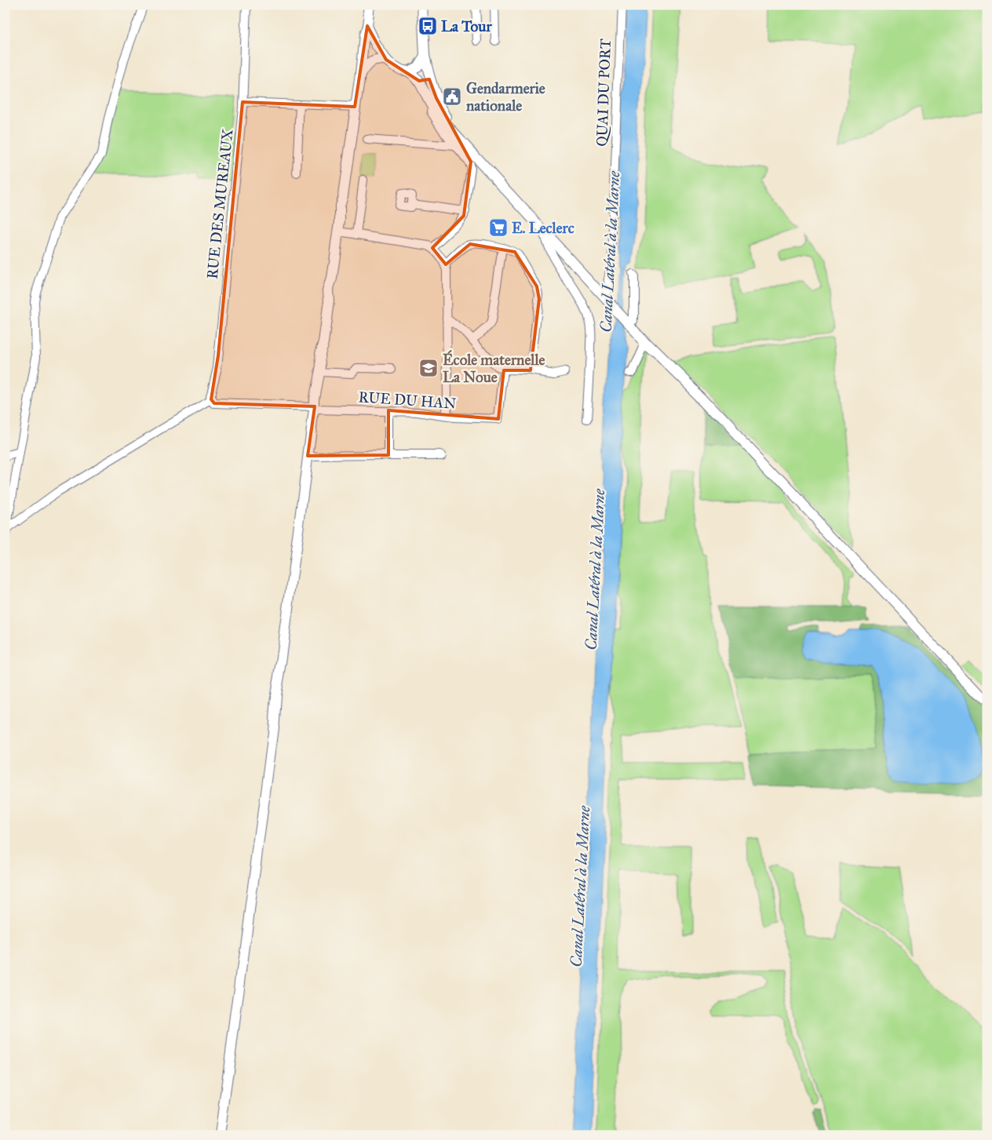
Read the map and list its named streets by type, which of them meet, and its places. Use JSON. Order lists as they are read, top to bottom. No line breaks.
{"streets":{"street":["QUAI DU PORT","RUE DES MUREAUX","RUE DU HAN"]},"crossings":[["RUE DES MUREAUX","RUE DU HAN"]],"water":["Canal Latéral à la Marne"],"places":{"bus stop":["La Tour"],"public building":["Gendarmerie nationale"],"supermarket":["E. Leclerc"],"school or university":["École maternelle La Noue"]}}
